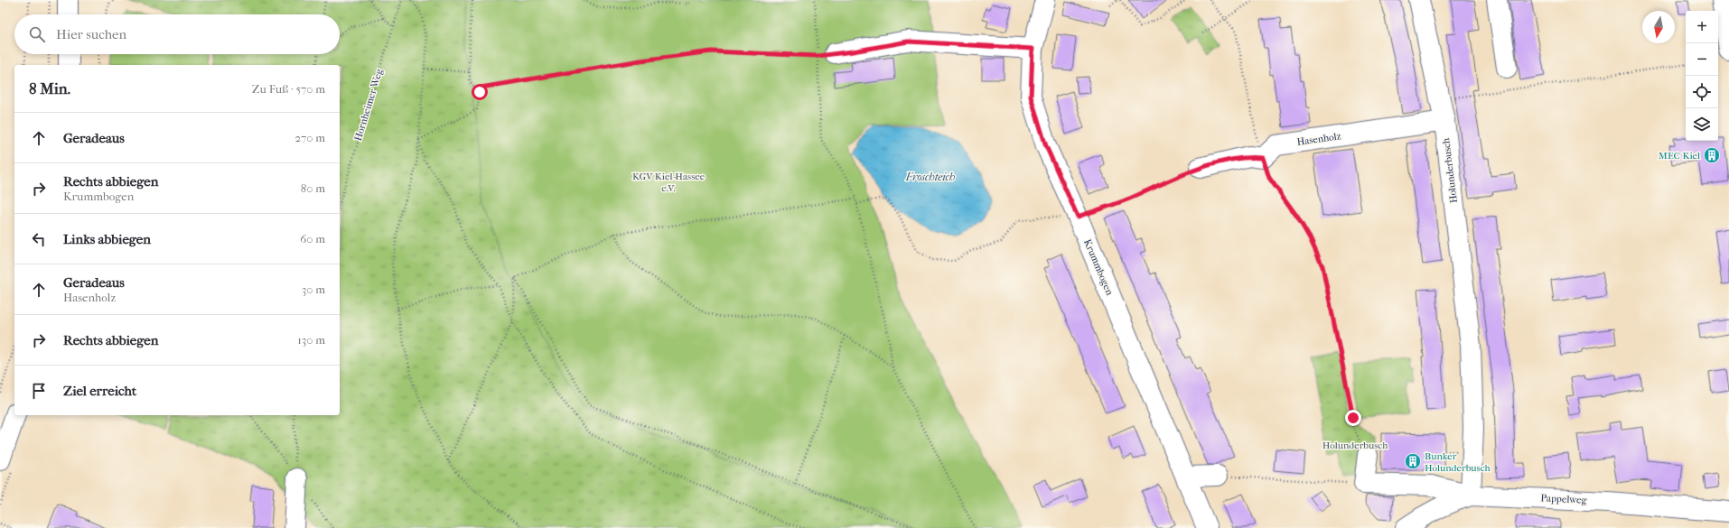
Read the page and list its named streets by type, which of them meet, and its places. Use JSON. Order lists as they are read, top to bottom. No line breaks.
{"streets":{"street":["Hasenholz","Holunderbusch","Krummbogen","Pappelweg"],"path":["Hornheimer Weg"]},"crossings":[["Hasenholz","Holunderbusch"],["Holunderbusch","Pappelweg"]],"water":["Froschteich"],"parks":["KGV Kiel-Hassee e.V.","Holunderbusch"],"places":{"building":["MEC Kiel","Bunker Holunderbusch"]},"north":"bottom","page":{"map_buttons":["+","−"],"search":"Hier suchen","heading":["8 Min.","Zu Fuß · 570 m"],"list":[["Geradeaus","270 m"],["Rechts abbiegen","Krummbogen","80 m"],["Links abbiegen","60 m"],["Geradeaus","Hasenholz","30 m"],["Rechts abbiegen","130 m"],"Ziel erreicht"]}}
